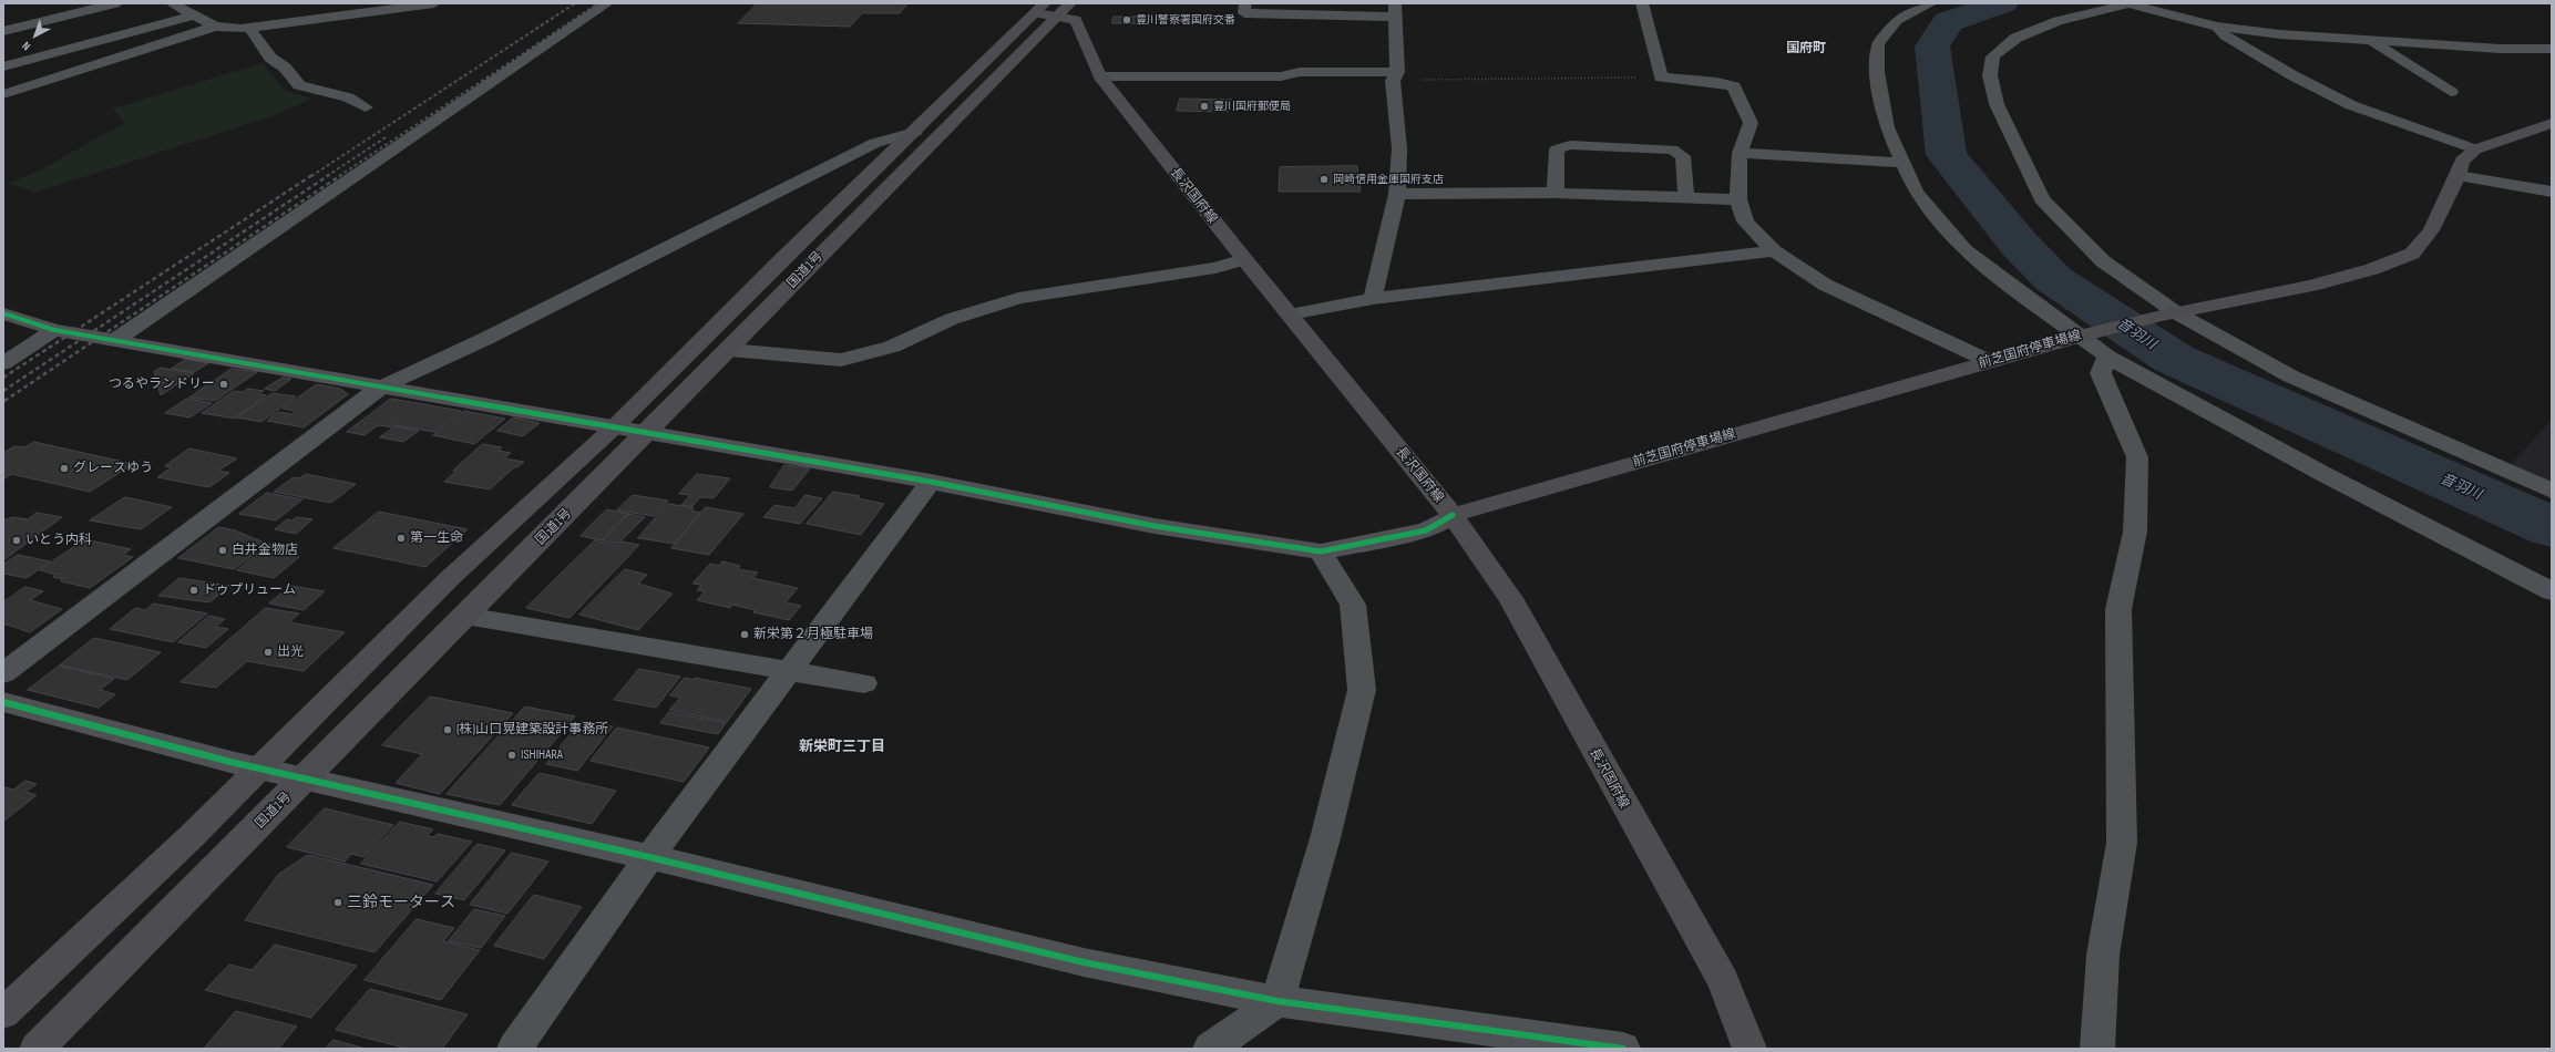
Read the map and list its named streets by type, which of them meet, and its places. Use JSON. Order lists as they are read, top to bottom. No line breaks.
{"streets":{"highway":["国道1号"],"main road":["長沢国府線","前芝国府停車場線"]},"crossings":[["長沢国府線","国道1号"],["長沢国府線","前芝国府停車場線"]],"districts":["国府町","新栄町三丁目"],"water":["音羽川"],"places":["豊川警察署国府交番","豊川国府郵便局","岡崎信用金庫国府支店","つるやランドリー","グレースゆう","第一生命","いとう内科","白井金物店","ドゥプリューム","新栄第２月極駐車場","出光","(株)山口晃建築設計事務所","ISHIHARA","三鈴モータース"],"north":"bottom left"}
